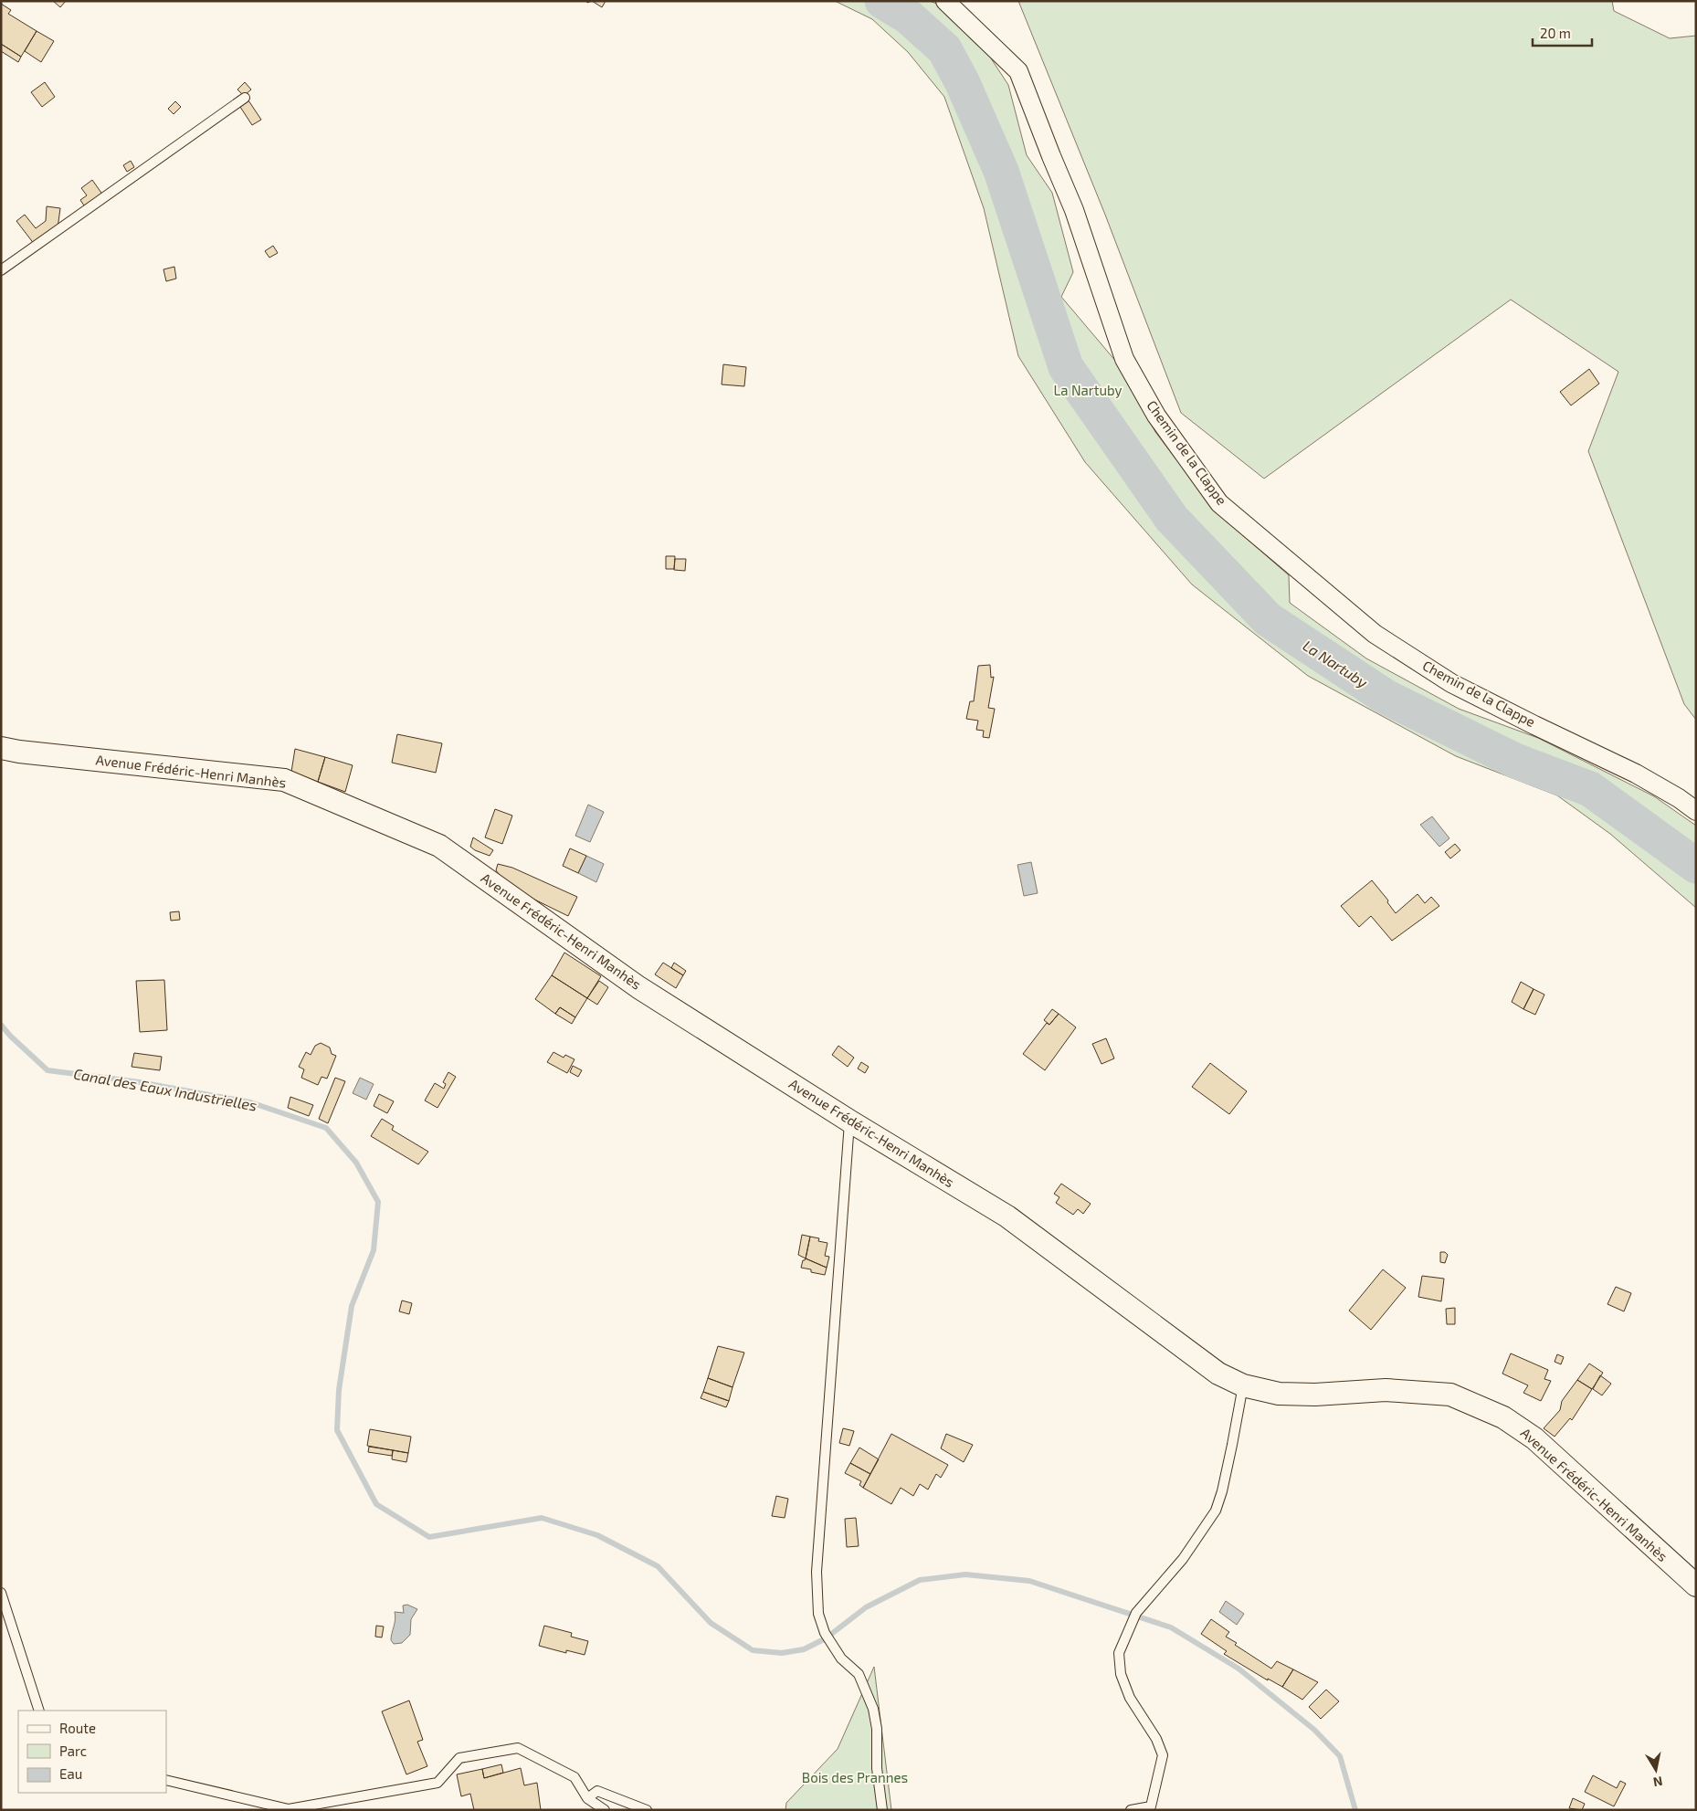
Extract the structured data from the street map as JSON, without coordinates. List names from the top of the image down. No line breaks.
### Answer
{"streets":{"street":["Chemin de la Clappe","Avenue Frédéric-Henri Manhès"]},"water":["La Nartuby","Canal des Eaux Industrielles"],"parks":["La Nartuby","Bois des Prannes"],"legend":["Route","Parc","Eau"],"scale_bar":"20 m","north":"bottom"}
